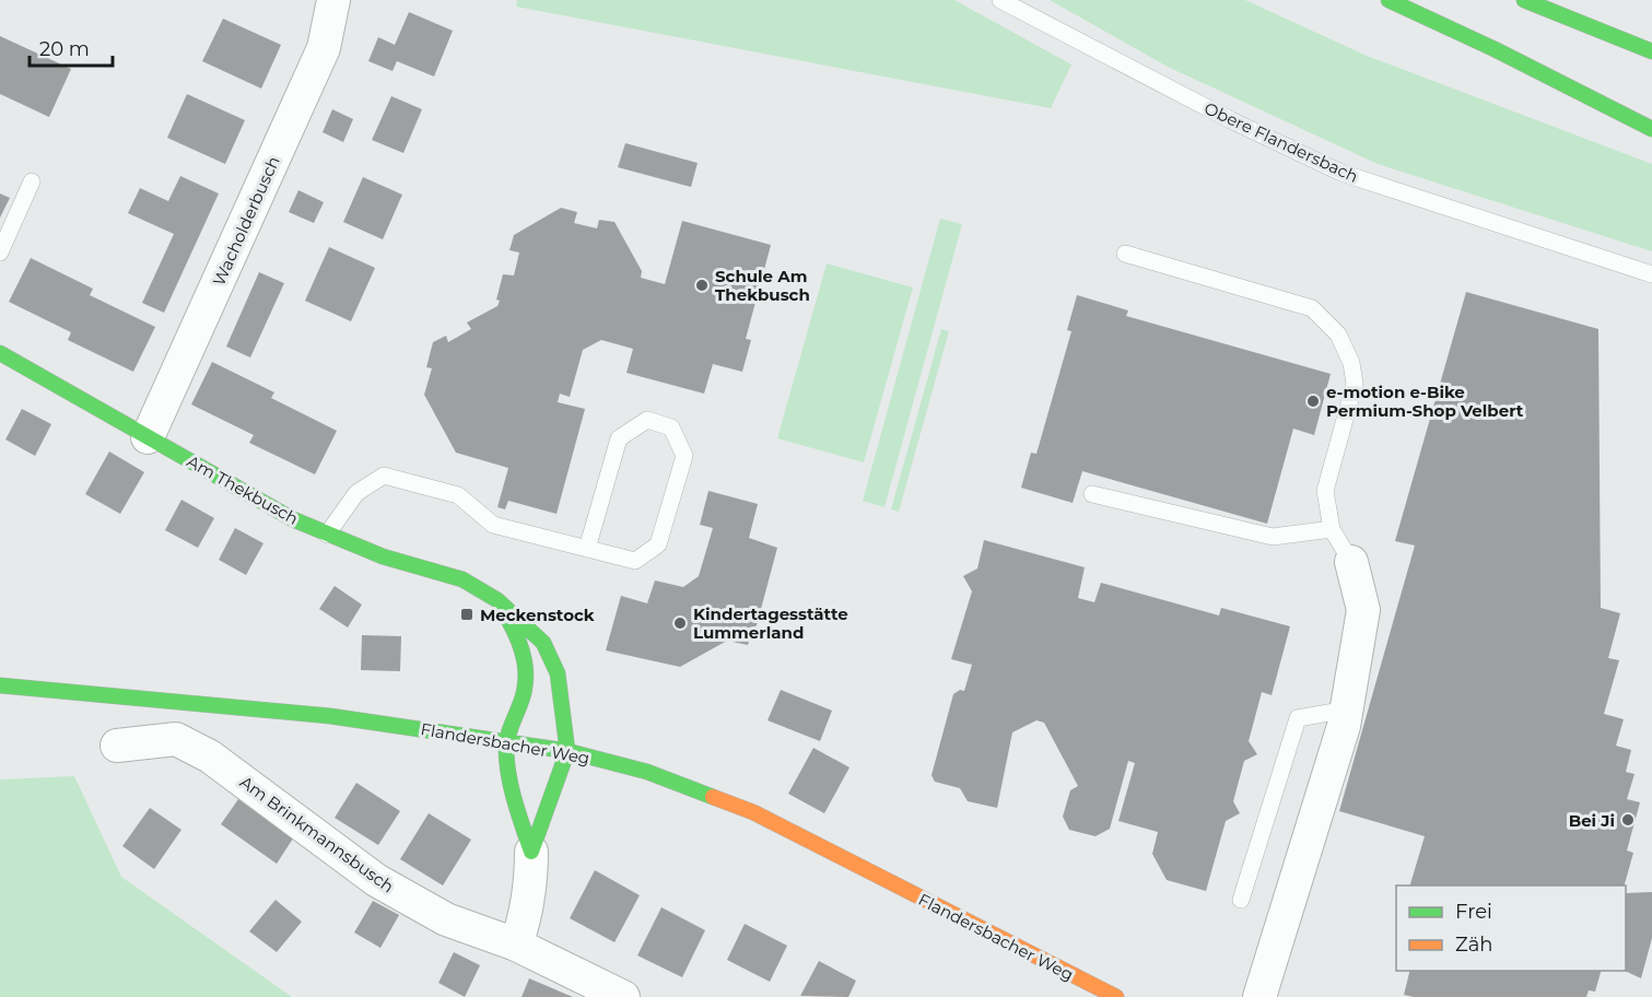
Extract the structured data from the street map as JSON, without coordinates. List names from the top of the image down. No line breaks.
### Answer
{"streets":{"main road":["Am Thekbusch","Flandersbacher Weg"],"street":["Wacholderbusch","Am Brinkmannsbusch"],"lane":["Obere Flandersbach"]},"crossings":[["Wacholderbusch","Am Thekbusch"],["Am Thekbusch","Flandersbacher Weg"]],"places":{"other":["Schule Am Thekbusch","e-motion e-Bike Permium-Shop Velbert","Kindertagesstätte Lummerland","Bei Ji"],"transit":["Meckenstock"]},"legend":["Frei","Zäh"],"scale_bar":"20 m"}
